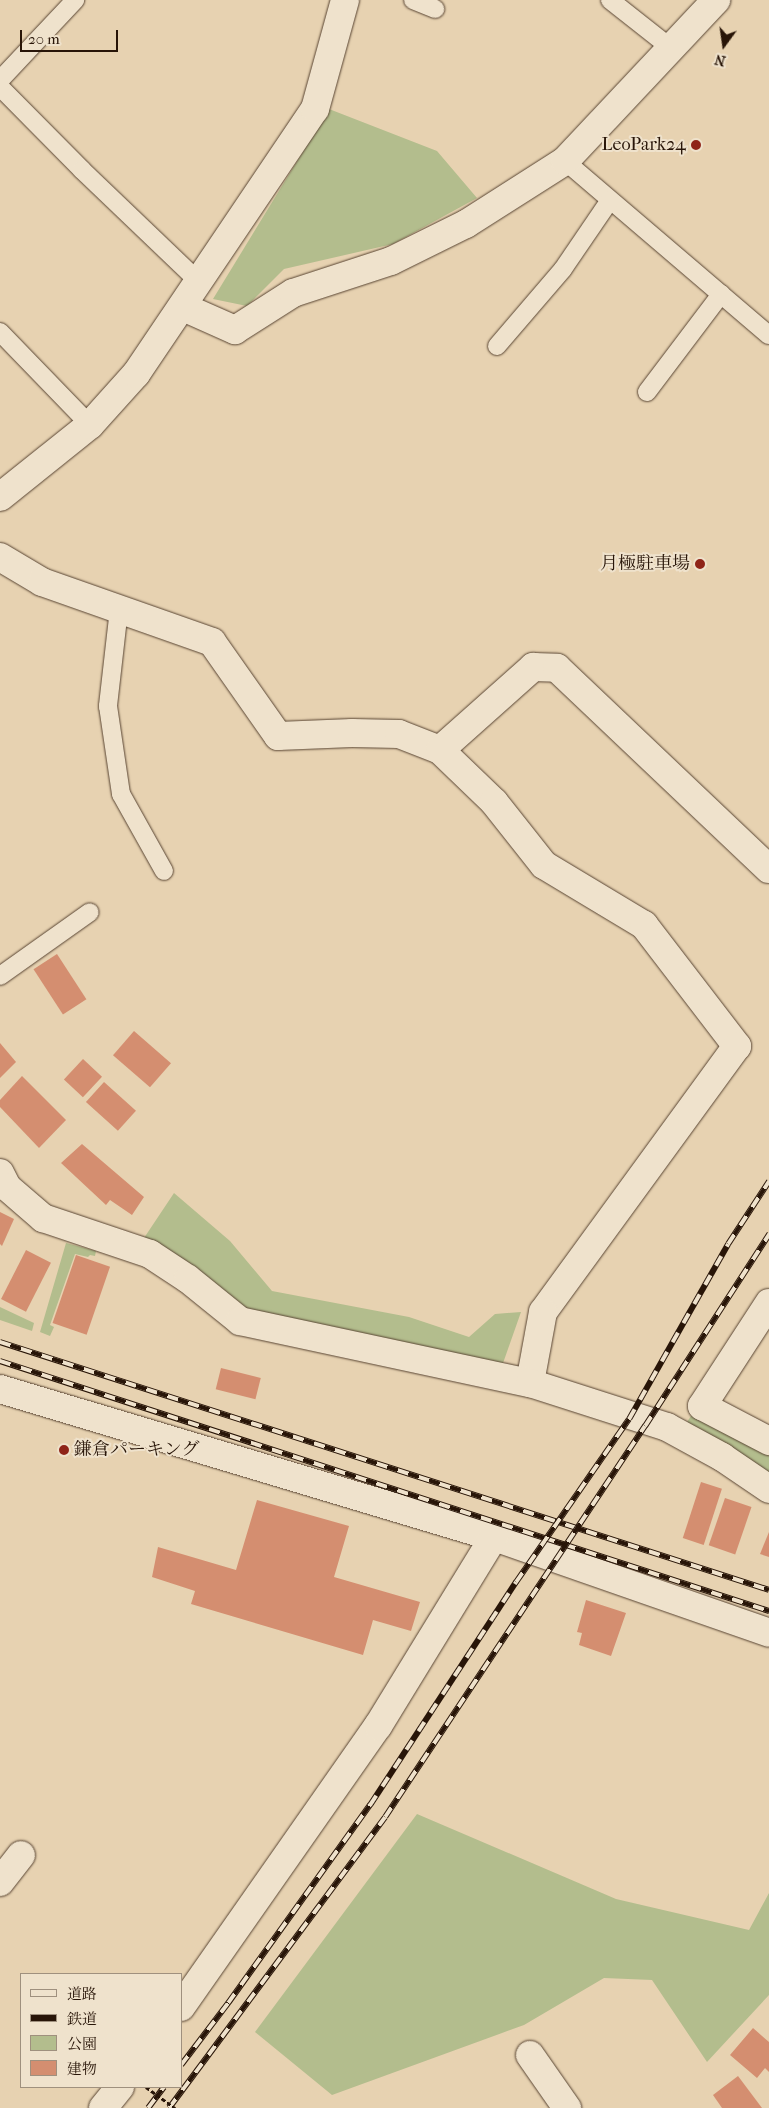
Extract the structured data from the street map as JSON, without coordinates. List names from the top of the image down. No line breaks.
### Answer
{"places":["LeoPark24","月極駐車場","鎌倉パーキング"],"legend":["道路","鉄道","公園","建物"],"scale_bar":"20 m","north":"bottom"}
